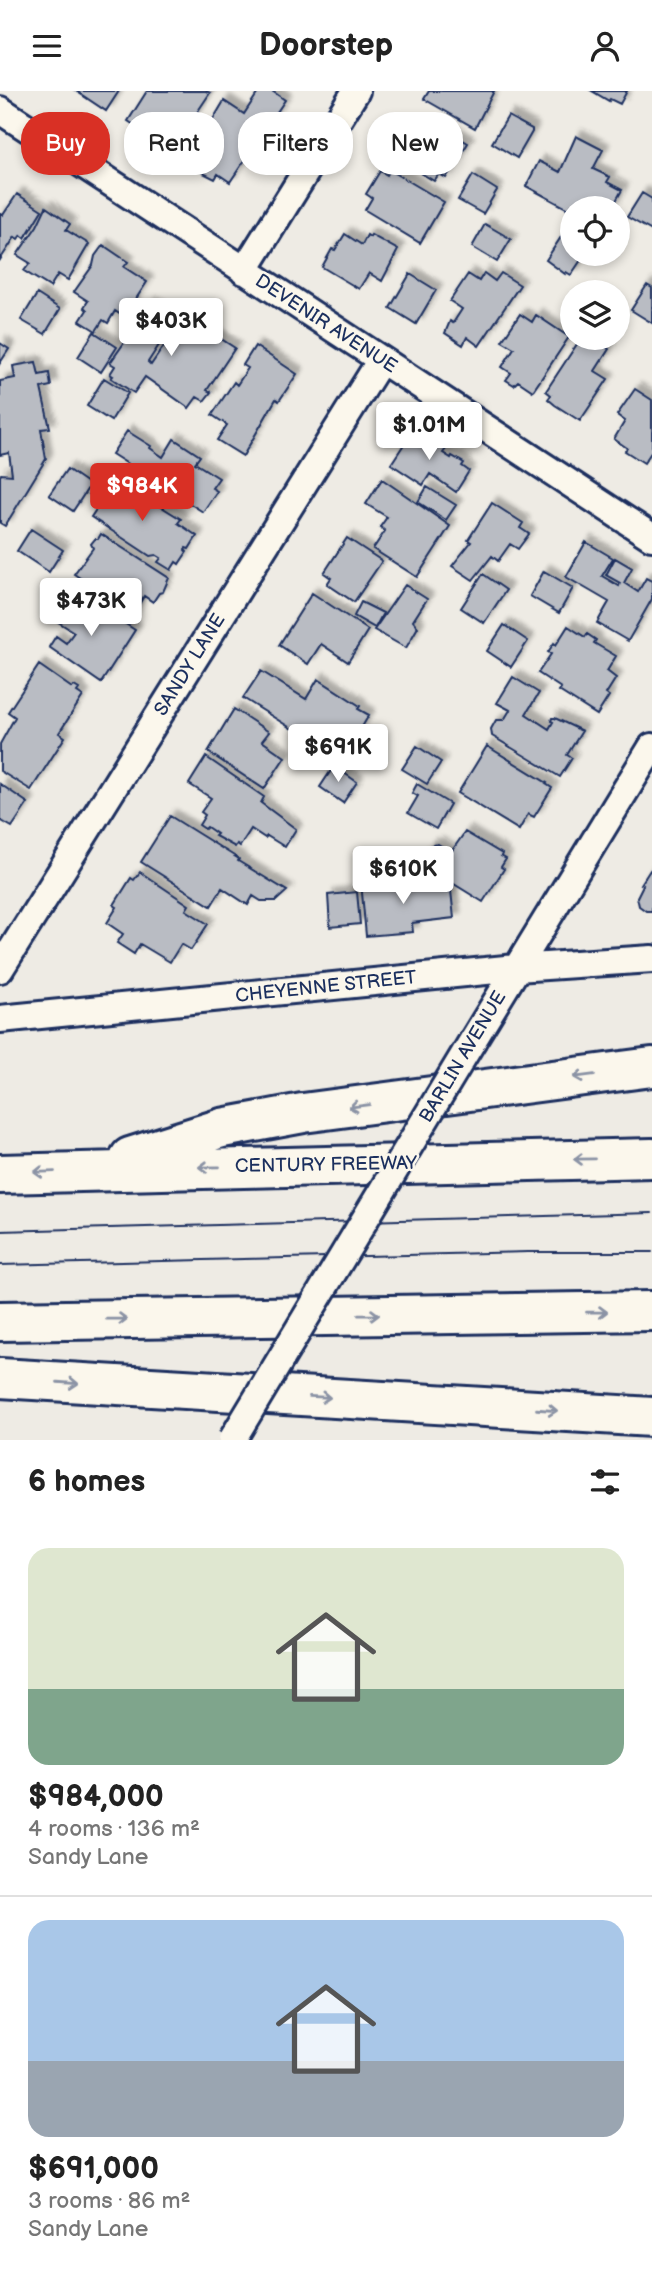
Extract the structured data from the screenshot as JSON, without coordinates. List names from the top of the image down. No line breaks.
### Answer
{"streets":{"highway":["CENTURY FREEWAY"],"street":["DEVENIR AVENUE","SANDY LANE","CHEYENNE STREET","BARLIN AVENUE"]},"crossings":[["DEVENIR AVENUE","SANDY LANE"],["CHEYENNE STREET","BARLIN AVENUE"]],"page":{"header":"Doorstep","chip":["Buy","Rent","Filters","New"],"price":["$403K","$1.01M","$984K","$473K","$691K","$610K"],"heading":"6 homes","list":[{"name":"$984,000","note":"4 rooms · 136 m² · Sandy Lane"},{"name":"$691,000","note":"3 rooms · 86 m² · Sandy Lane"}]}}
